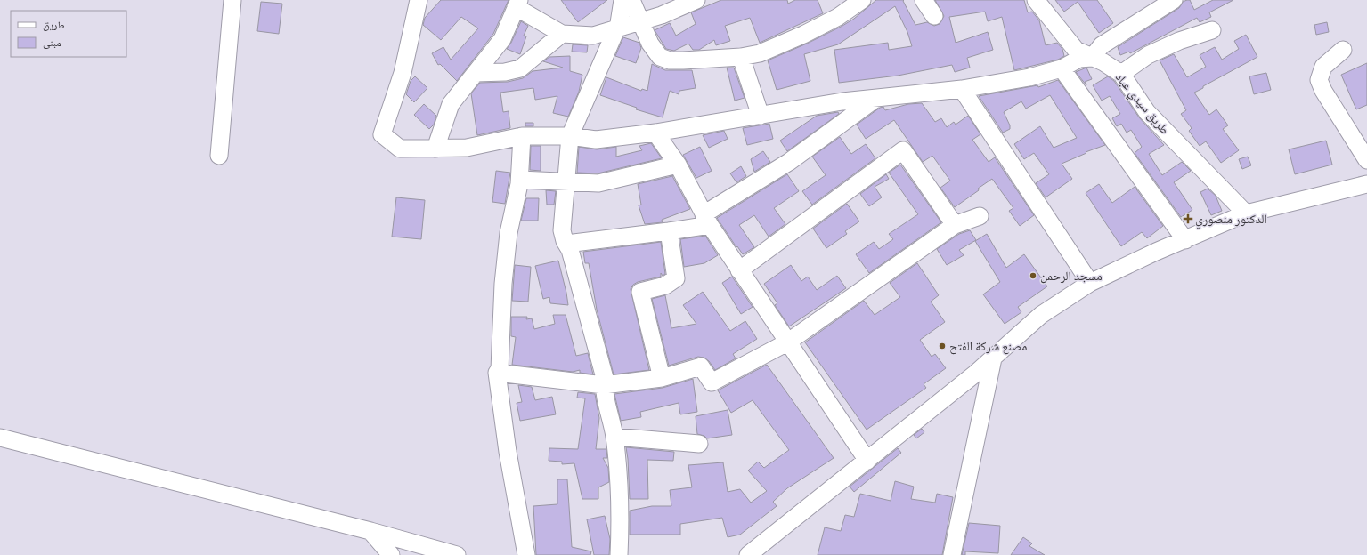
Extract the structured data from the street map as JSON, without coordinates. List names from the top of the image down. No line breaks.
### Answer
{"streets":{"street":["طريق سيدي عباد"]},"places":{"health":["الدكتور منصوري"],"other":["مسجد الرحمن","مصنع شركة الفتح"]},"legend":["طريق","مبنى"]}
